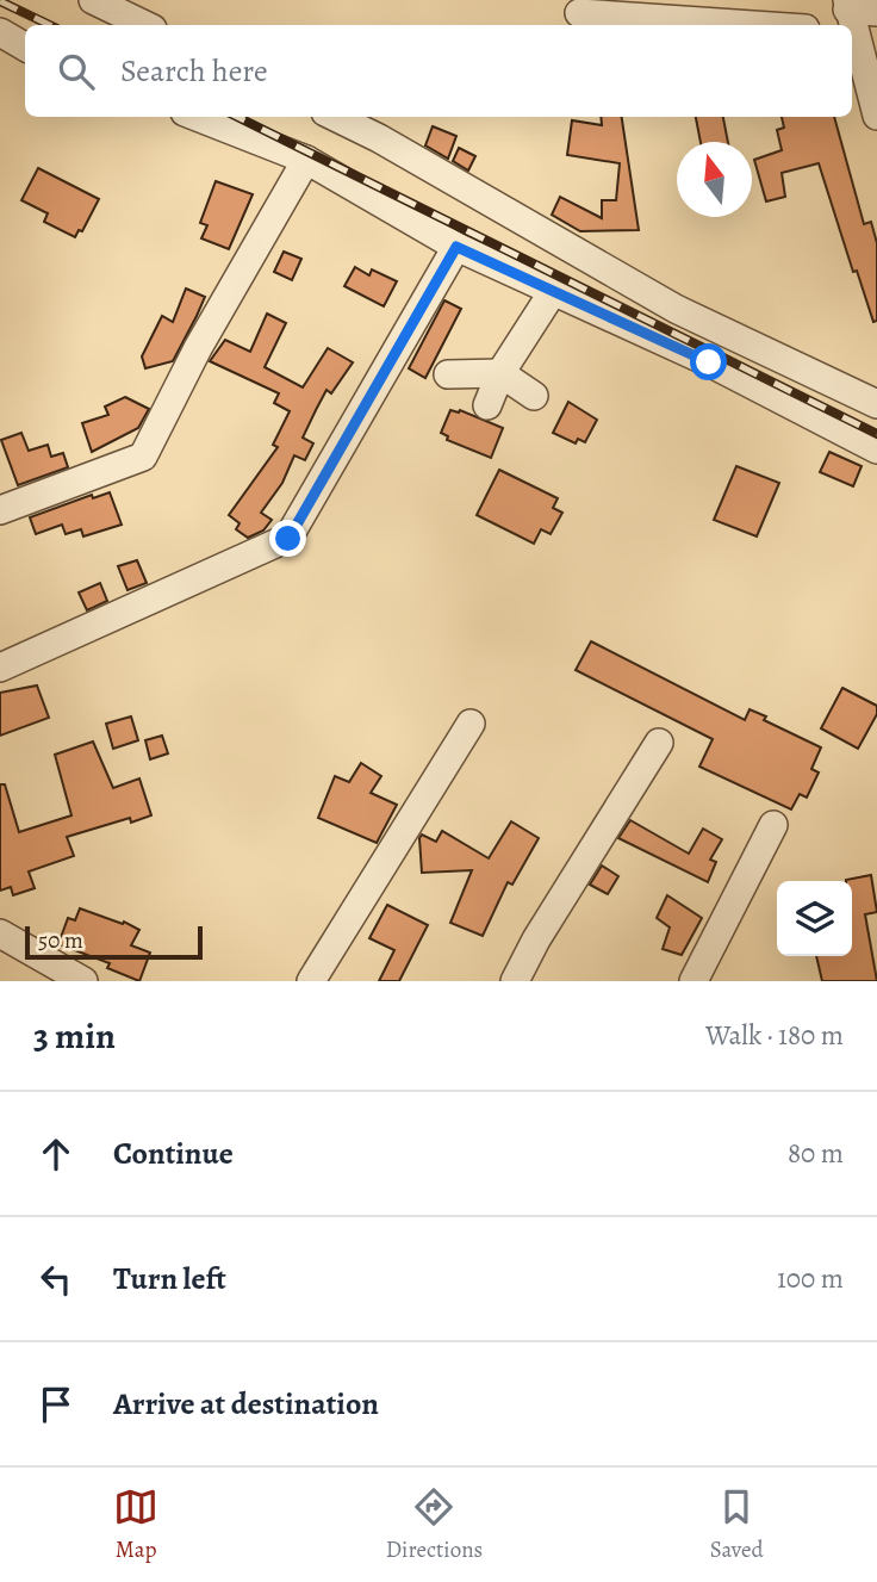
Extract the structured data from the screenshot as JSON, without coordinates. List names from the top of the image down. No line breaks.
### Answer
{"scale_bar":"50 m","north":"top","page":{"search":"Search here","scale":"50 m","heading":["3 min","Walk · 180 m"],"list":[["Continue","80 m"],["Turn left","100 m"],"Arrive at destination"],"nav":["Map","Directions","Saved"]}}
